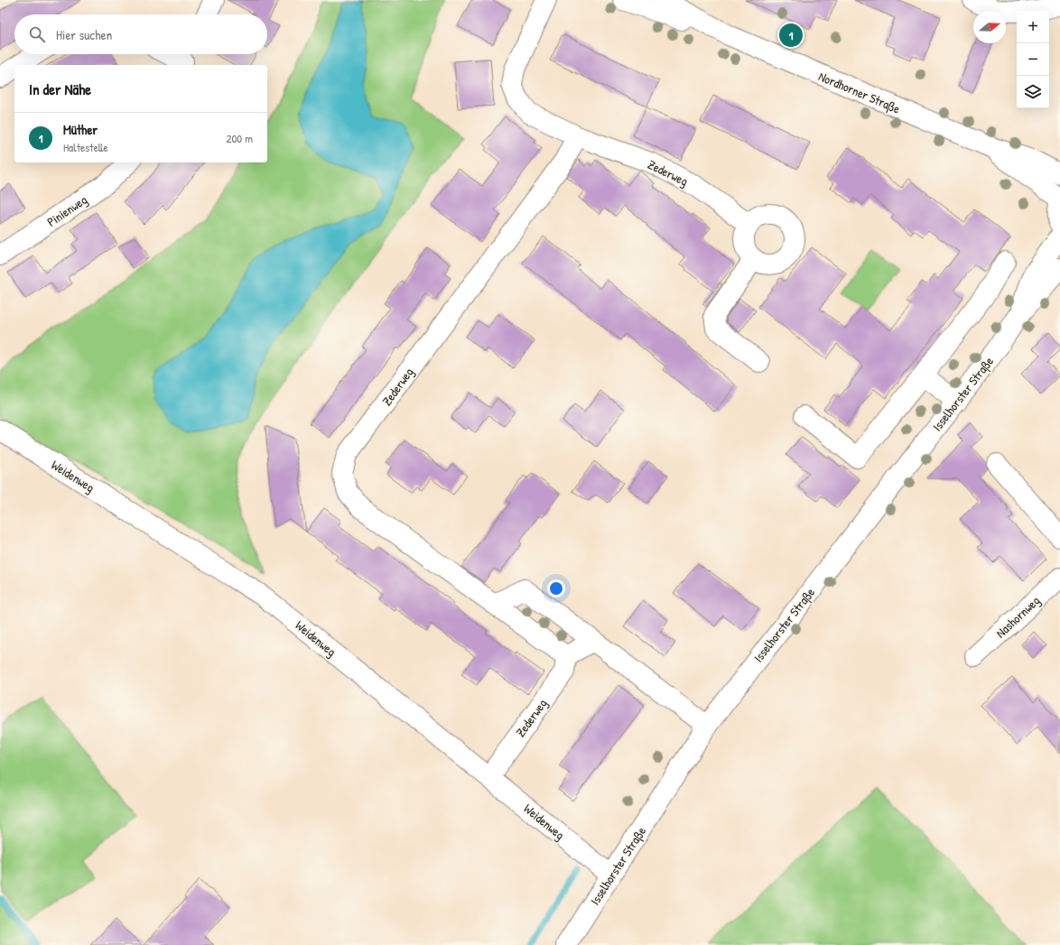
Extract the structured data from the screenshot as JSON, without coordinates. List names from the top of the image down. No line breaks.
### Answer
{"streets":{"street":["Nordhorner Straße","Zederweg","Pinienweg","Isselhorster Straße","Weidenweg","Nashornweg"]},"crossings":[["Zederweg","Weidenweg"],["Isselhorster Straße","Weidenweg"]],"north":"right","page":{"map_buttons":["+","−"],"search":"Hier suchen","pins":"1","heading":"In der Nähe","list":[{"mark":"1","name":"Müther","note":"Haltestelle","value":"200 m"}]}}
